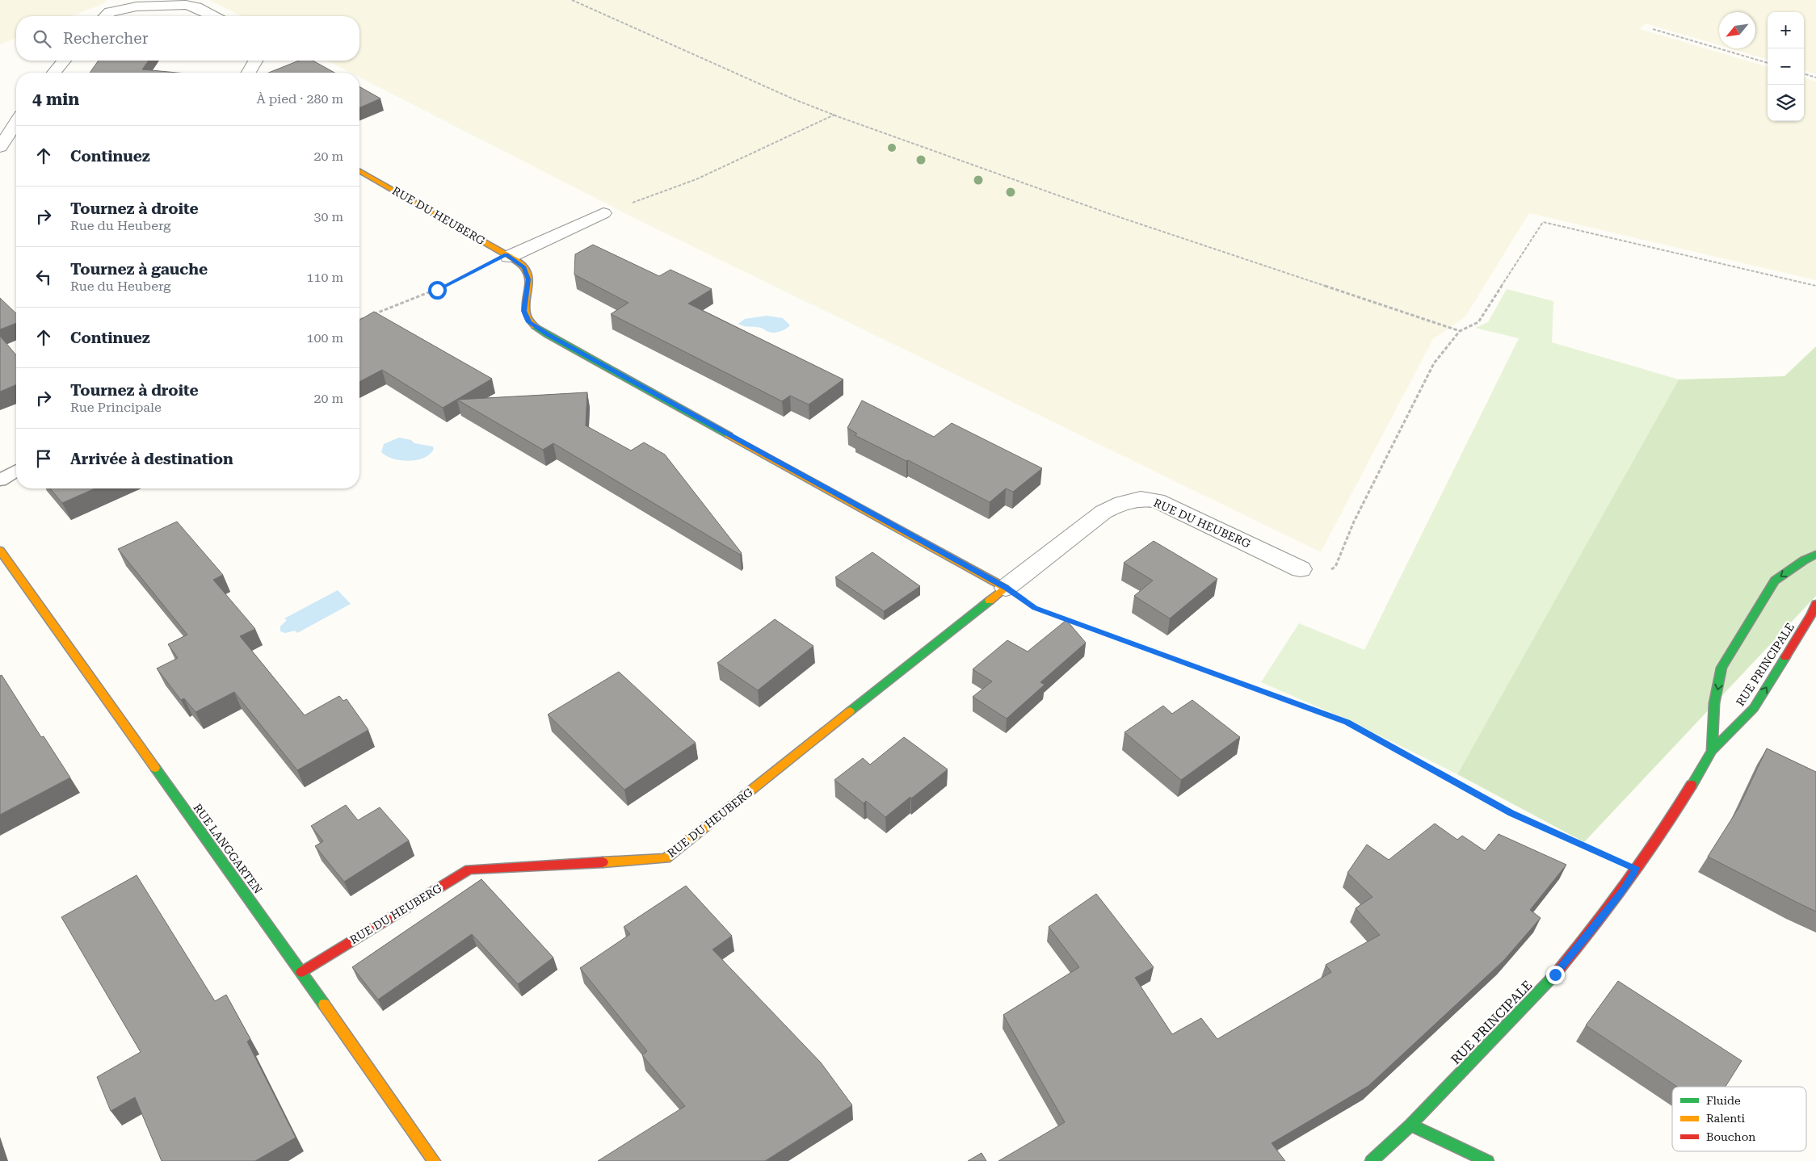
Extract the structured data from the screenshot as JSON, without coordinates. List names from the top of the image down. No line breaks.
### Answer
{"streets":{"street":["RUE DU HEUBERG","RUE PRINCIPALE","RUE LANGGARTEN"]},"crossings":[["RUE DU HEUBERG","RUE LANGGARTEN"]],"legend":["Fluide","Ralenti","Bouchon"],"north":"bottom left","page":{"map_buttons":["+","−"],"search":"Rechercher","heading":["4 min","À pied · 280 m"],"list":[["Continuez","20 m"],["Tournez à droite","Rue du Heuberg","30 m"],["Tournez à gauche","Rue du Heuberg","110 m"],["Continuez","100 m"],["Tournez à droite","Rue Principale","20 m"],"Arrivée à destination"]}}
